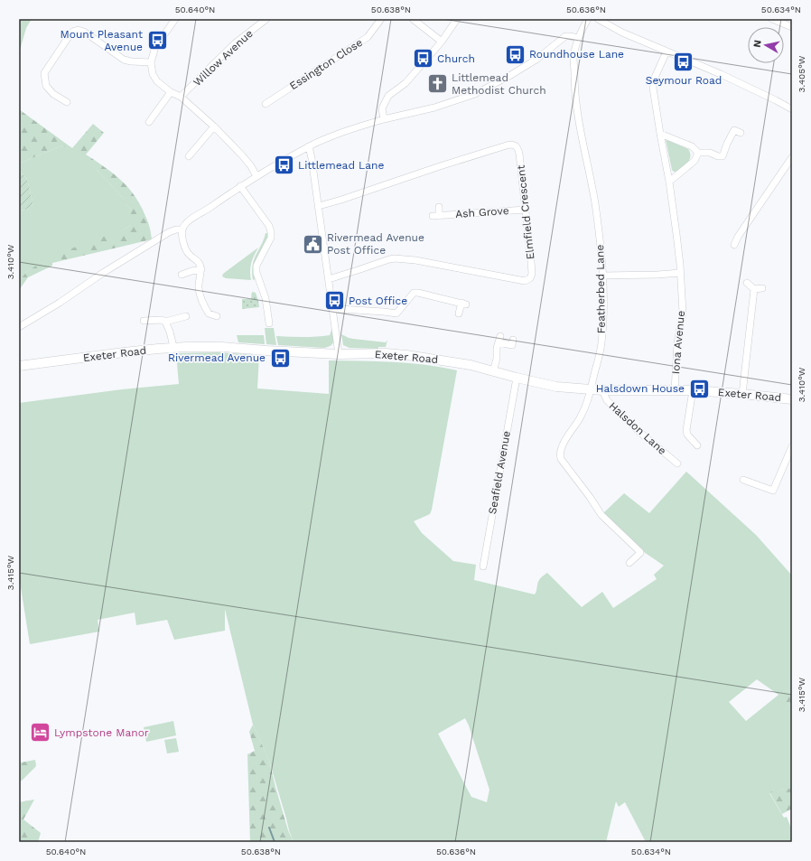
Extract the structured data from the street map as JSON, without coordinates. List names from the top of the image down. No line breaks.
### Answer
{"streets":{"highway":["Exeter Road"],"street":["Willow Avenue","Essington Close","Ash Grove","Elmfield Crescent","Featherbed Lane","Iona Avenue","Halsdon Lane","Seafield Avenue"]},"crossings":[["Ash Grove","Elmfield Crescent"],["Featherbed Lane","Exeter Road"],["Iona Avenue","Exeter Road"],["Exeter Road","Halsdon Lane"],["Exeter Road","Seafield Avenue"]],"places":{"bus stop":["Mount Pleasant Avenue","Roundhouse Lane","Church","Seymour Road","Littlemead Lane","Post Office","Rivermead Avenue","Halsdown House"],"church":["Littlemead Methodist Church"],"public building":["Rivermead Avenue Post Office"],"hotel":["Lympstone Manor"]},"north":"left","coordinates":["50.640°N","50.638°N","50.636°N","50.634°N","3.405°W","3.410°W","3.415°W"]}
